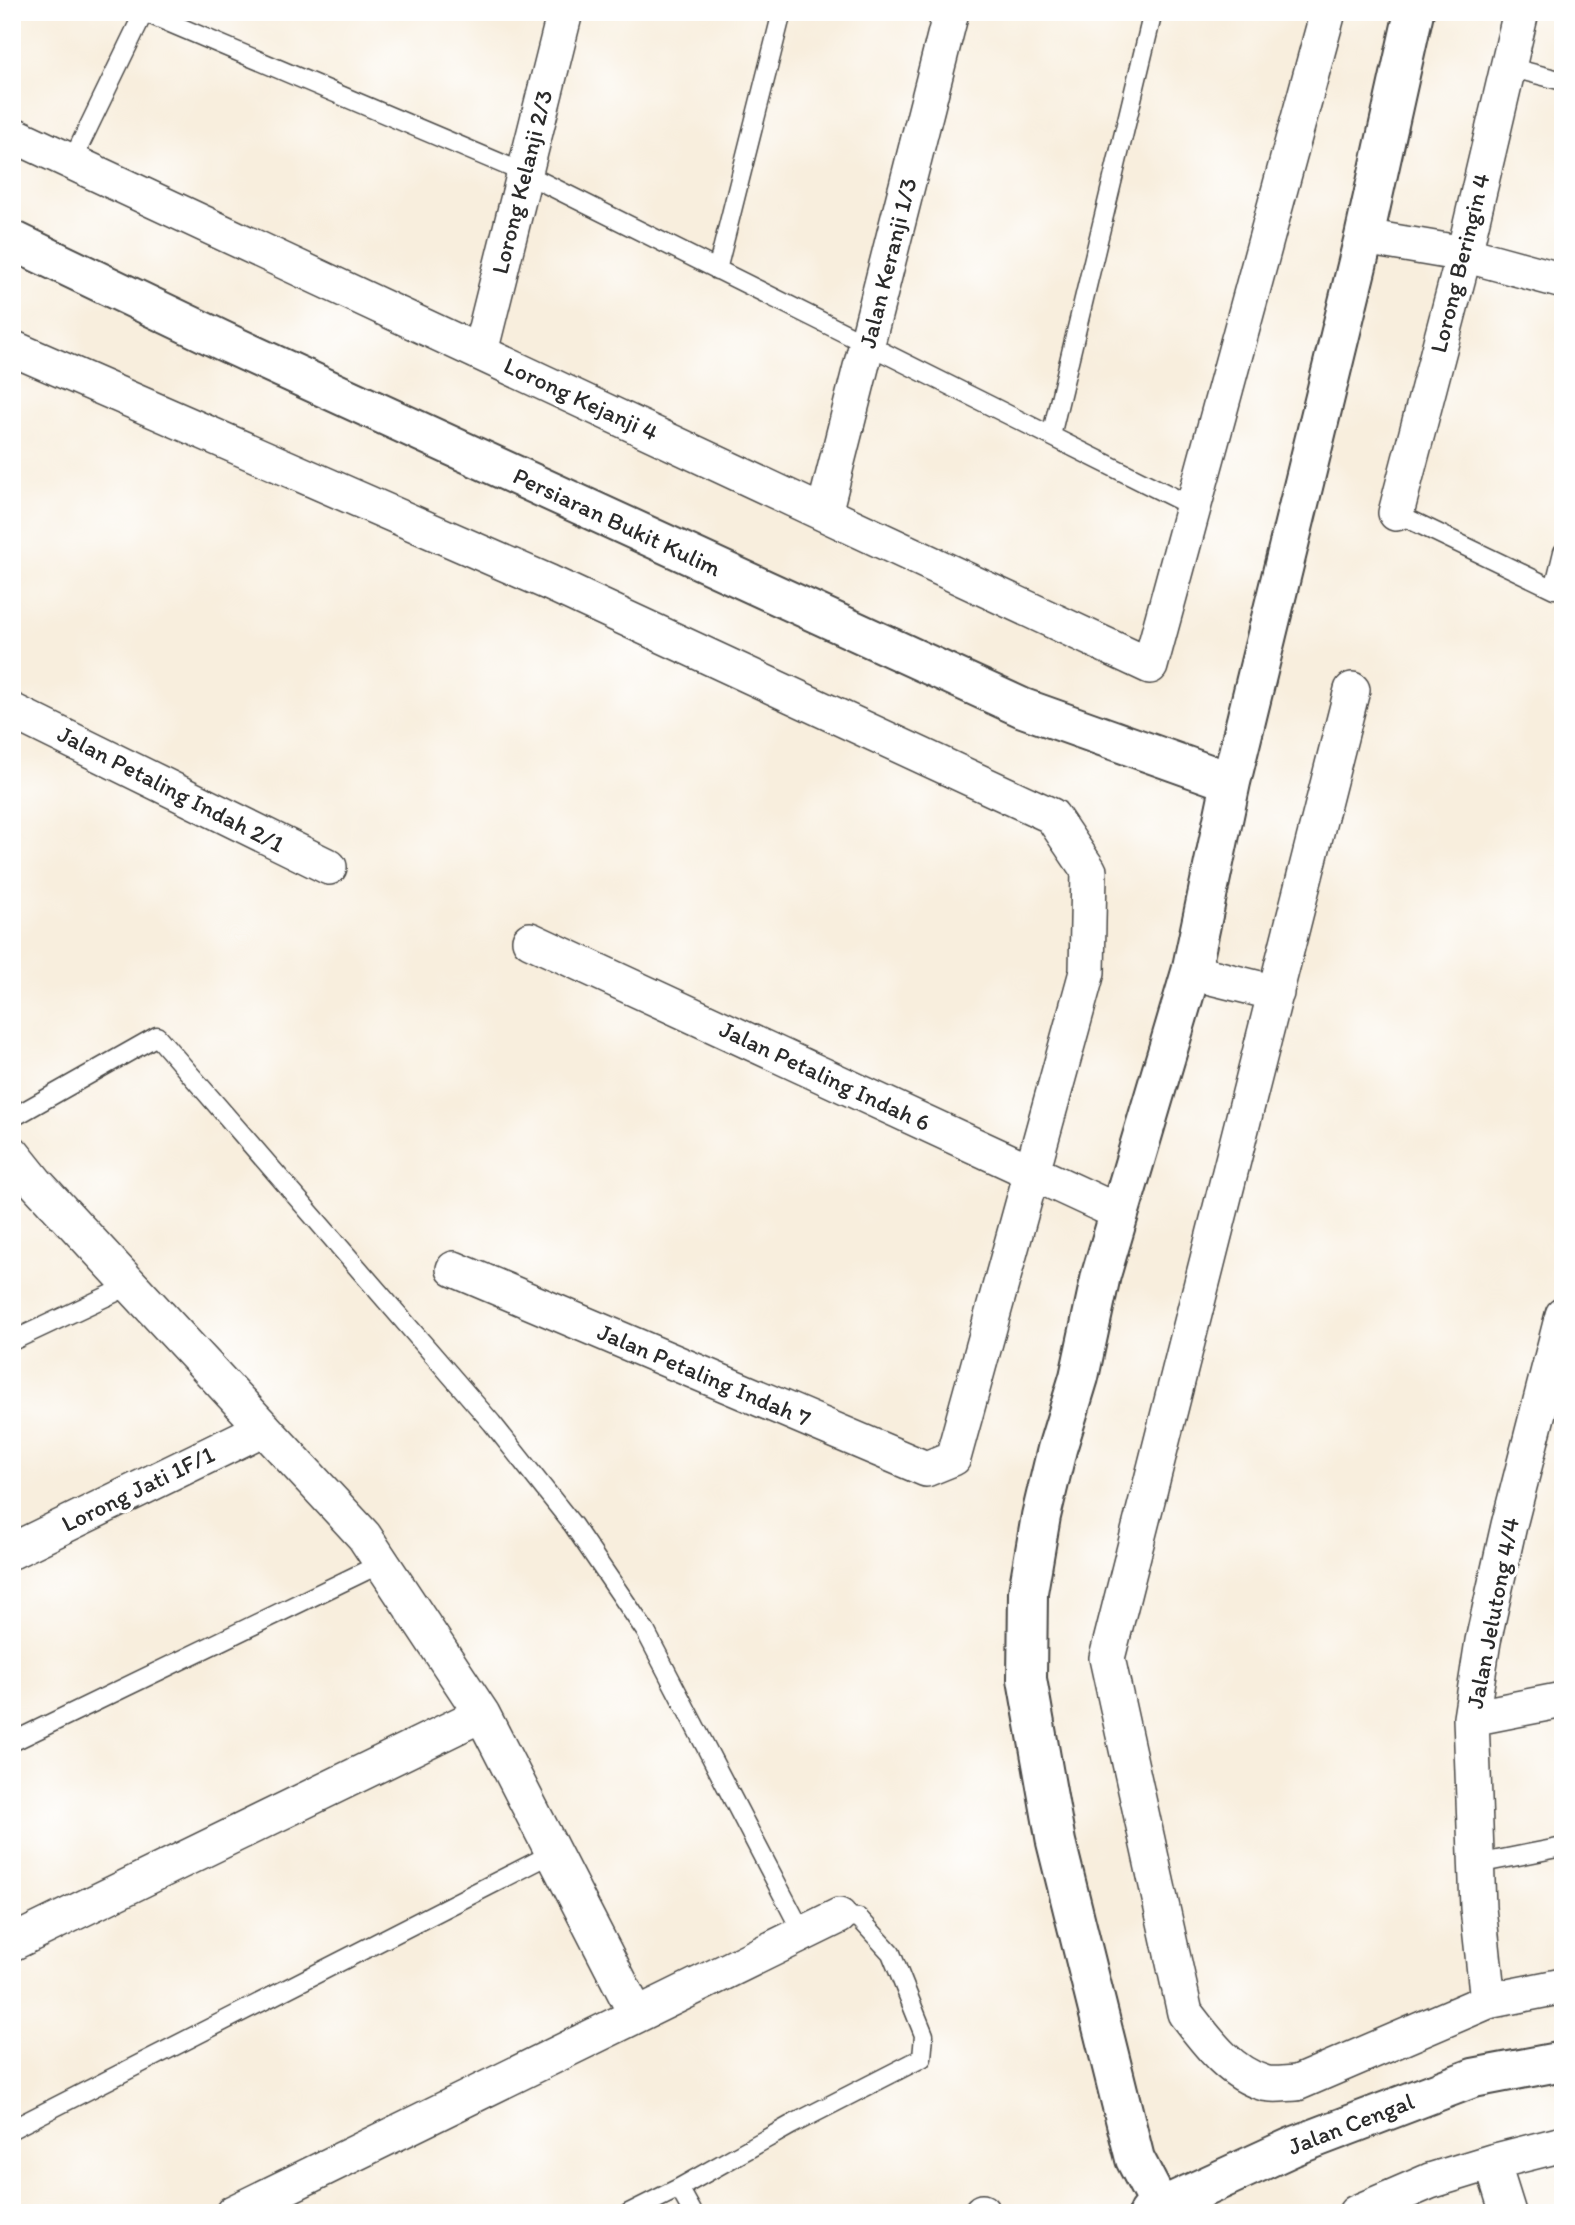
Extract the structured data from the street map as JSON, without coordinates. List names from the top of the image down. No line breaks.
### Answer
{"streets":{"street":["Lorong Kelanji 2/3","Jalan Keranji 1/3","Lorong Beringin 4","Lorong Kejanji 4","Persiaran Bukit Kulim","Jalan Petaling Indah 2/1","Jalan Petaling Indah 6","Jalan Petaling Indah 7","Lorong Jati 1F/1","Jalan Jelutong 4/4","Jalan Cengal"]},"crossings":[["Lorong Kelanji 2/3","Lorong Kejanji 4"],["Jalan Keranji 1/3","Lorong Kejanji 4"],["Jalan Petaling Indah 6","Jalan Petaling Indah 7"]]}
